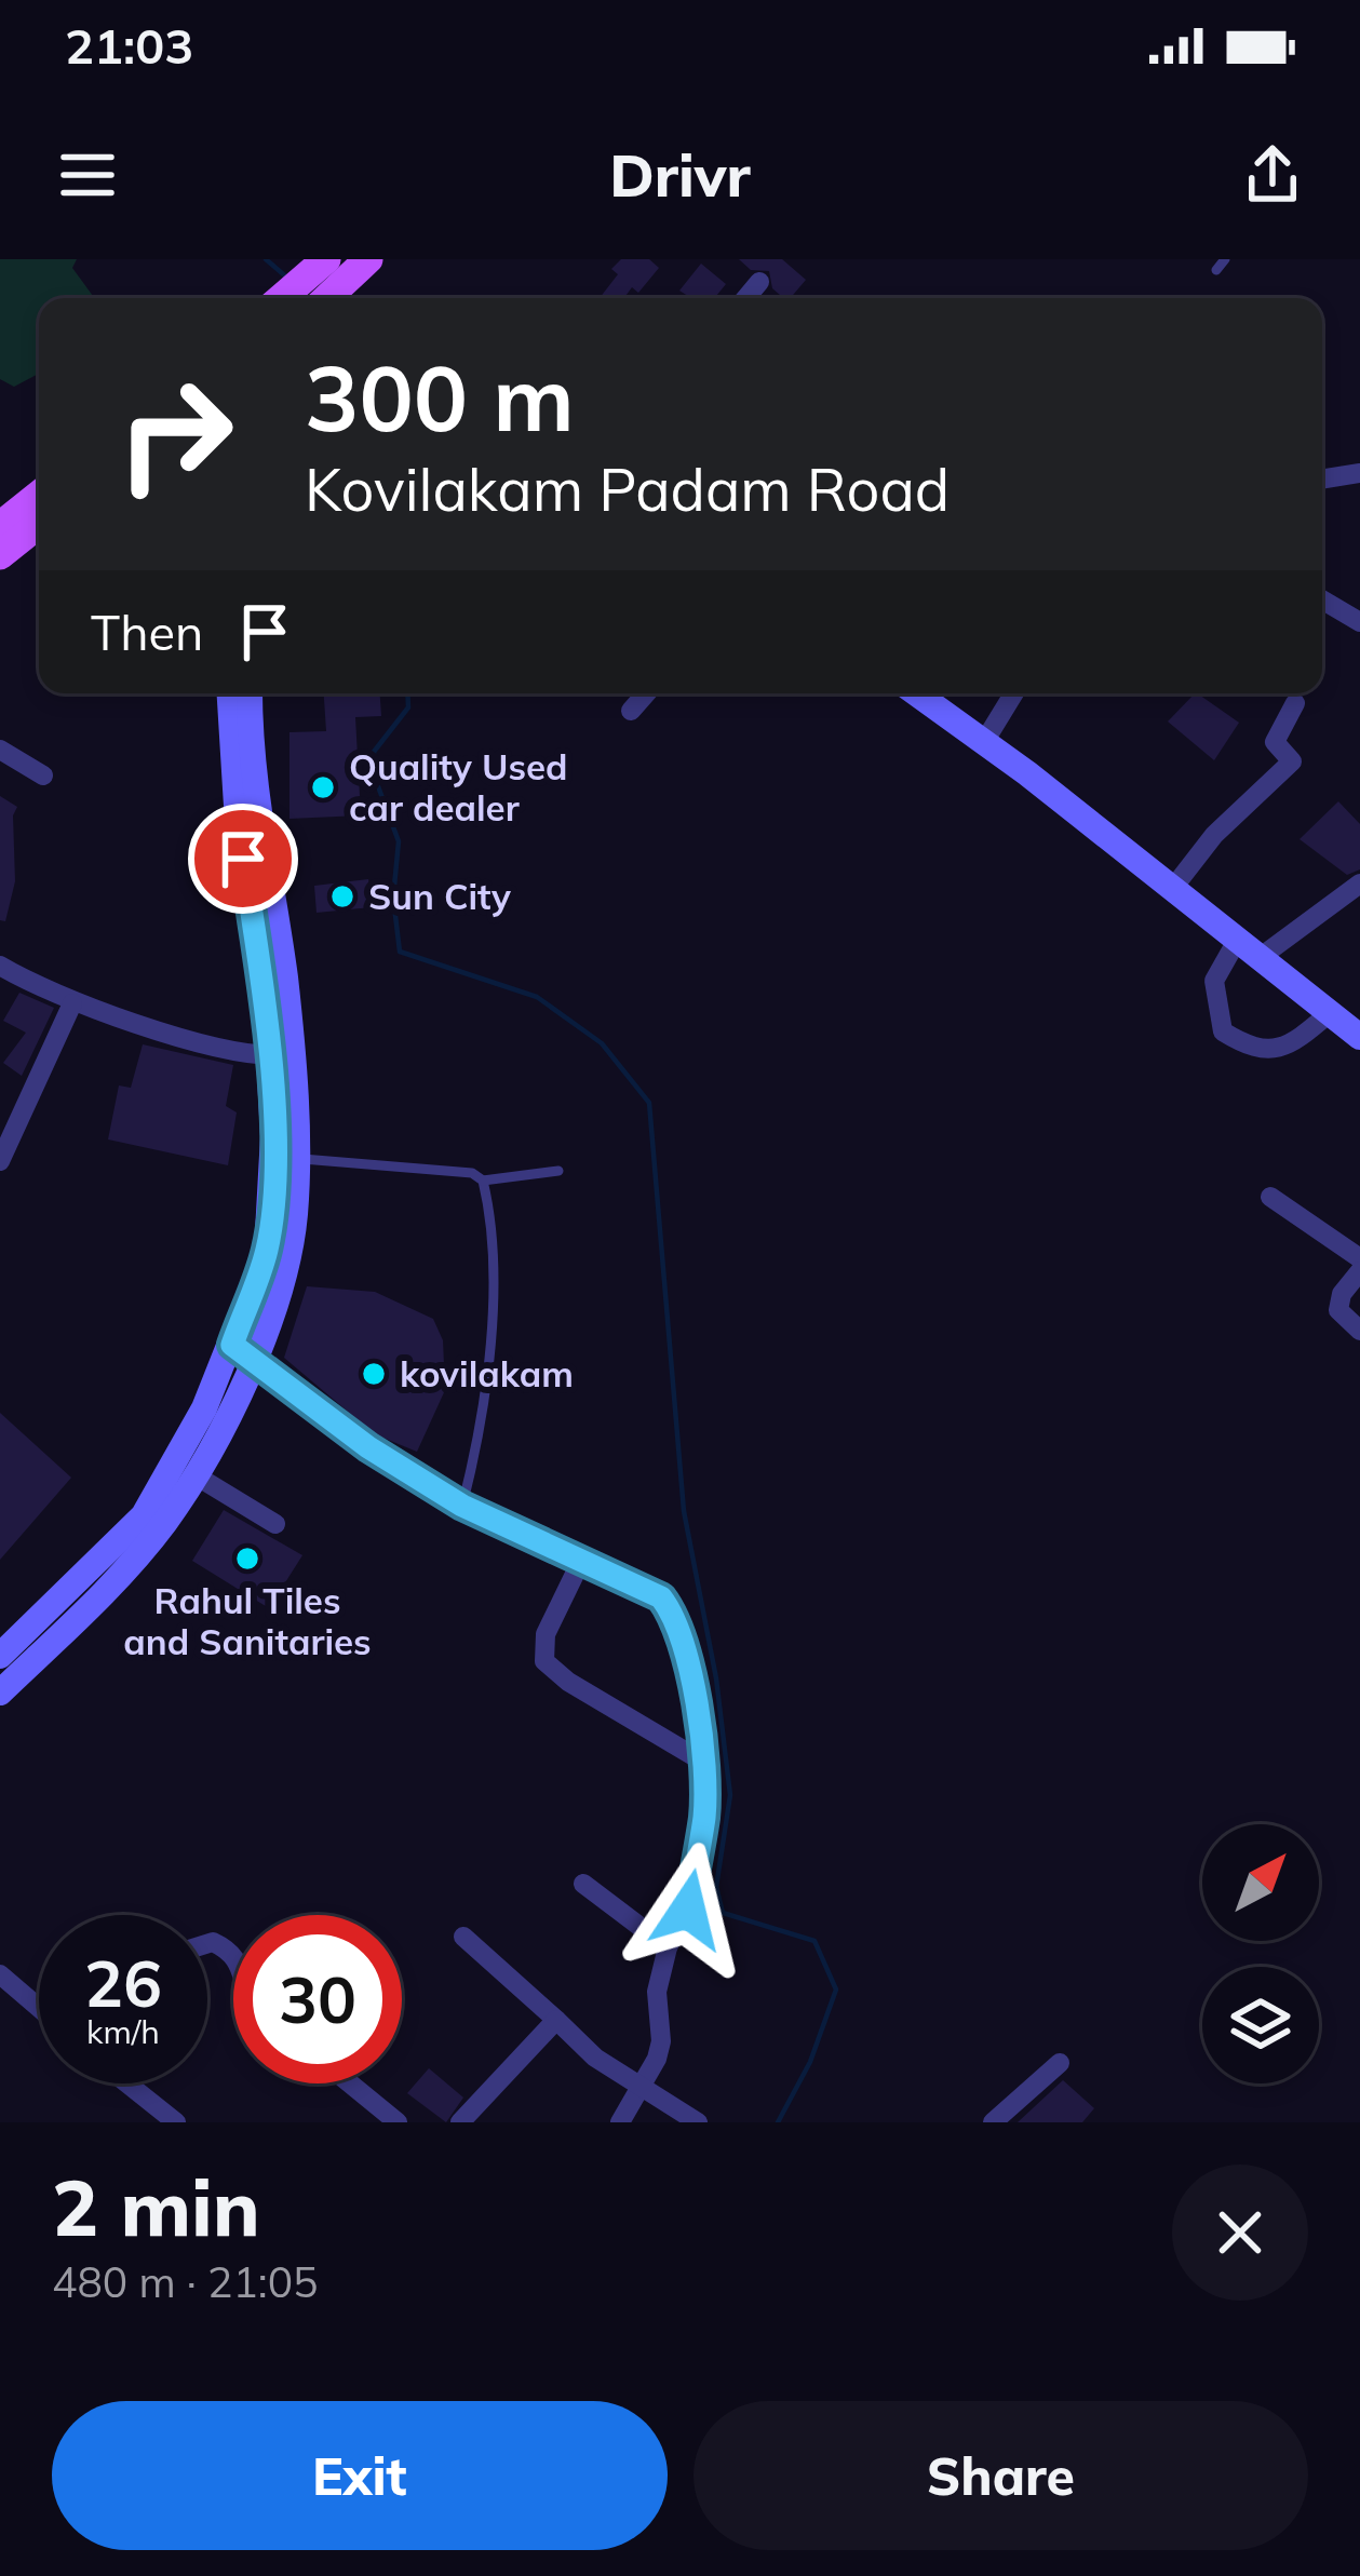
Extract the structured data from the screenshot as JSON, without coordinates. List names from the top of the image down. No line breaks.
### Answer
{"places":["Quality Used car dealer","Sun City","kovilakam","Rahul Tiles and Sanitaries"],"north":"top right","page":{"status":"21:03","header":"Drivr","turn":["300 m","Kovilakam Padam Road"],"then":"Then","speed":"26 km/h","limit":"30","heading":["2 min","480 m · 21:05"],"buttons":["Exit","Share"]}}
